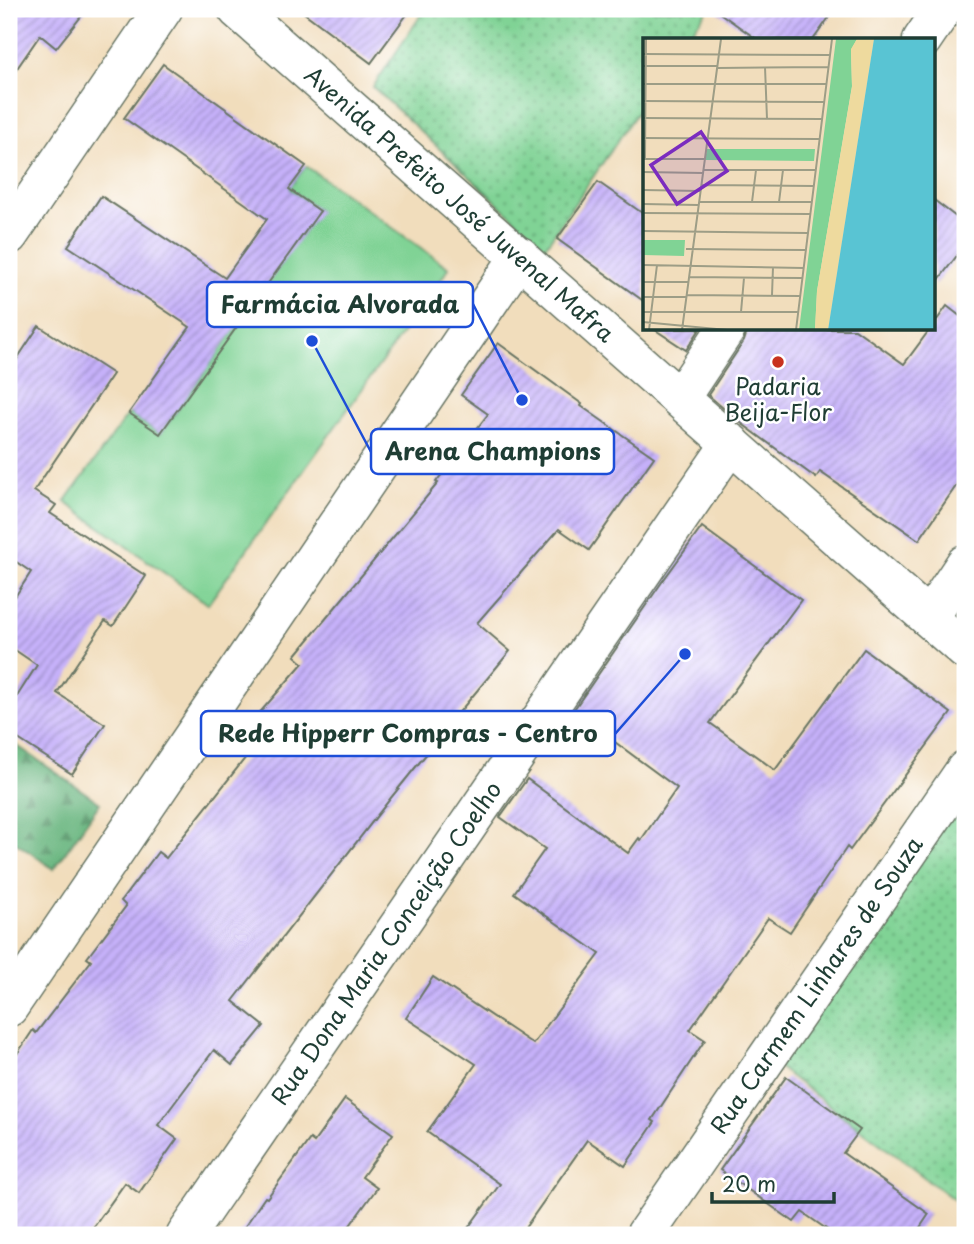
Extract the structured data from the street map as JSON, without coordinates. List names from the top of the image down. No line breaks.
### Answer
{"streets":{"street":["Avenida Prefeito José Juvenal Mafra","Rua Dona Maria Conceição Coelho","Rua Carmem Linhares de Souza"]},"crossings":[["Avenida Prefeito José Juvenal Mafra","Rua Dona Maria Conceição Coelho"]],"places":["Arena Champions","Padaria Beija-Flor","Farmácia Alvorada","Rede Hipperr Compras - Centro"],"scale_bar":"20 m"}
